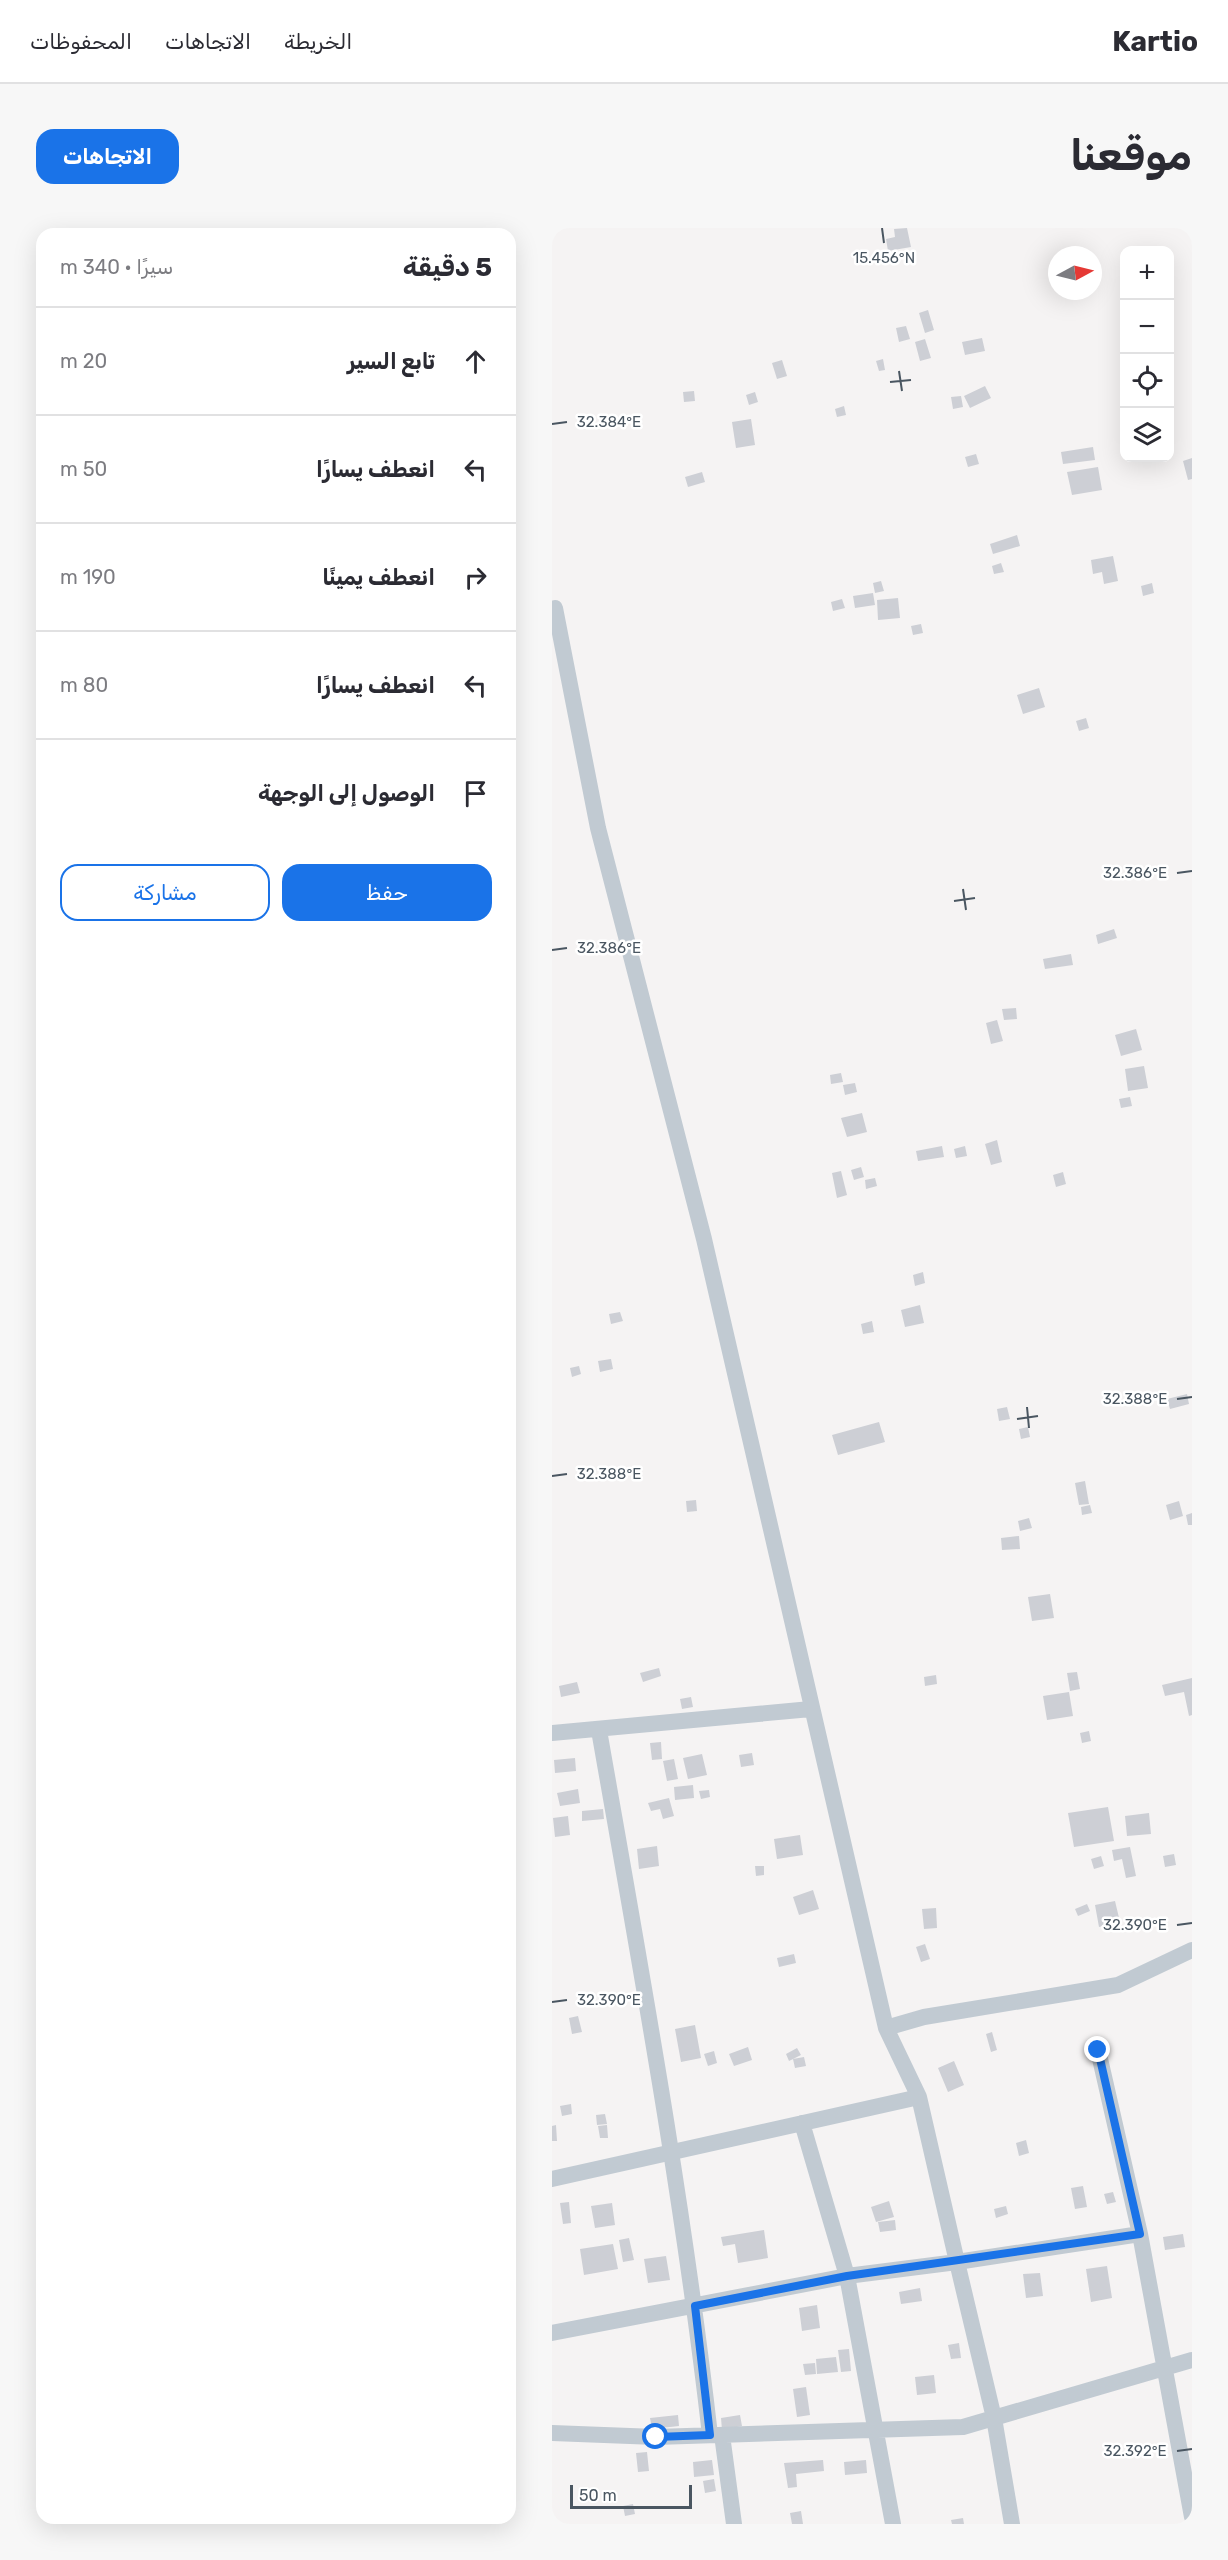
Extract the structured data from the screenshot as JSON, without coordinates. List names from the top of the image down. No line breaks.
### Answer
{"scale_bar":"50 m","north":"right","page":{"header":"Kartio","nav":["الخريطة","الاتجاهات","المحفوظات"],"buttons":["الاتجاهات",["حفظ","مشاركة"]],"title":"موقعنا","heading":["5 دقيقة","سيرًا · 340 m"],"map_buttons":["+","−"],"list":[["تابع السير","20 m"],["انعطف يسارًا","50 m"],["انعطف يمينًا","190 m"],["انعطف يسارًا","80 m"],"الوصول إلى الوجهة"],"scale":"50 m"},"coordinates":["15.456°N","32.384°E","32.386°E","32.388°E","32.390°E","32.392°E"]}
